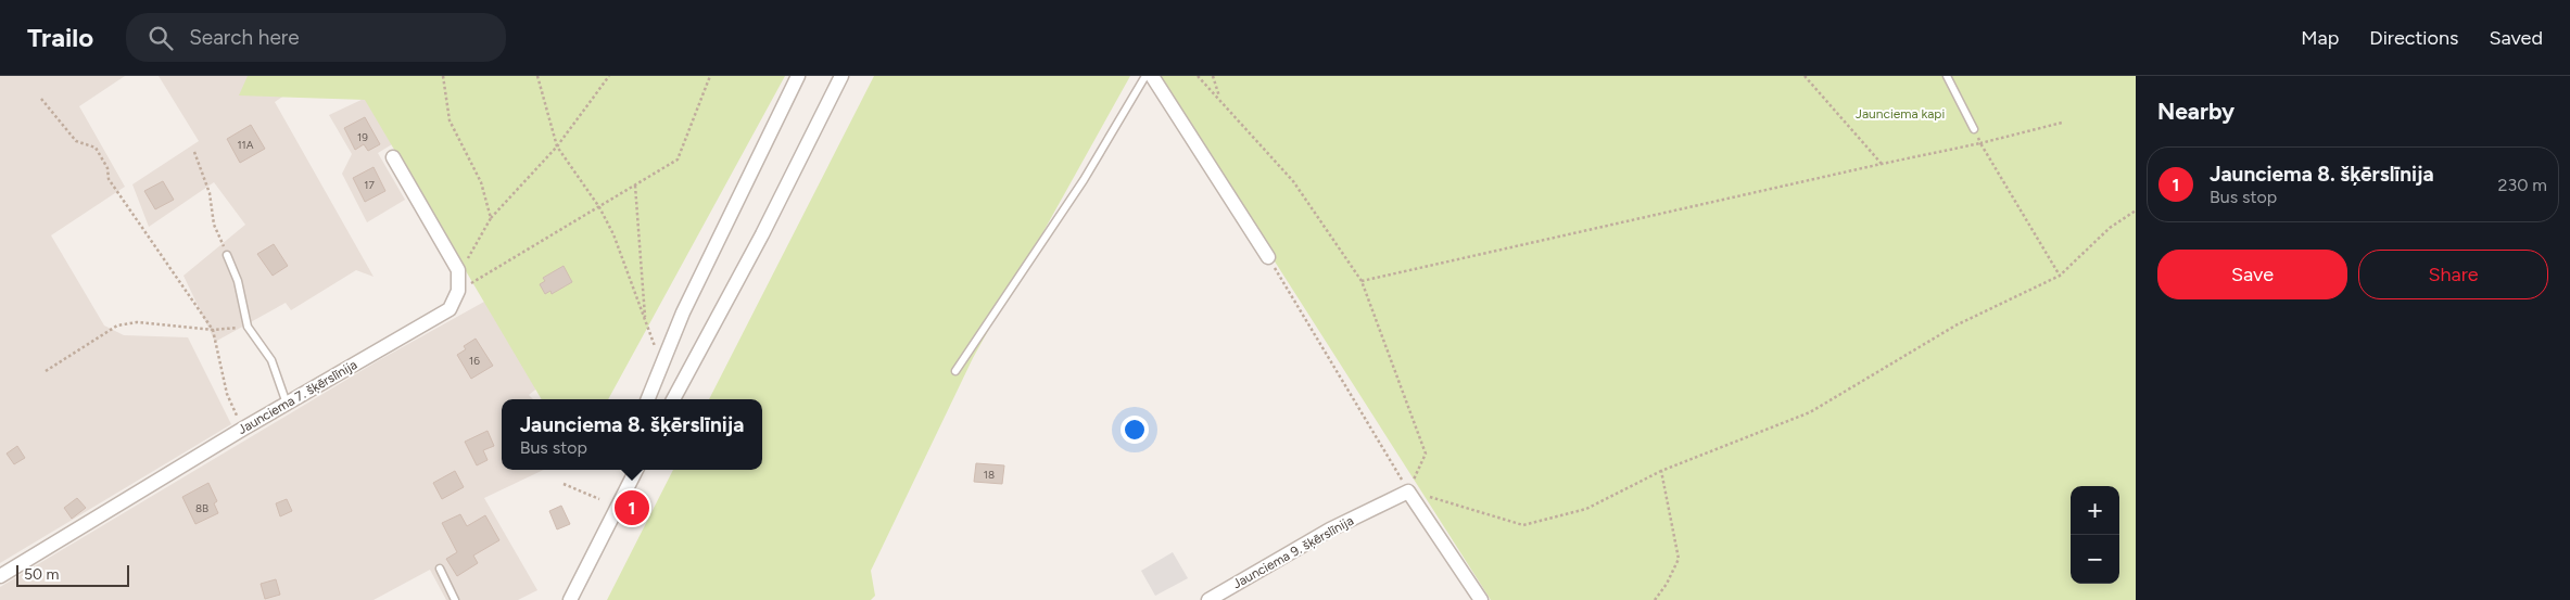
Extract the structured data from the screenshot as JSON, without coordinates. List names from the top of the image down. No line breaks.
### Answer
{"streets":{"street":["Jaunciema 7. šķērslīnija","Jaunciema 9. šķērslīnija"]},"parks":["Jaunciema kapi"],"house_numbers":["19","11A","17","16","18","8B"],"scale_bar":"50 m","page":{"header":"Trailo","search":"Search here","nav":["Map","Directions","Saved"],"heading":"Nearby","list":[{"mark":"1","name":"Jaunciema 8. šķērslīnija","note":"Bus stop","value":"230 m"}],"buttons":["Save","Share"],"popup":["Jaunciema 8. šķērslīnija","Bus stop"],"map_buttons":["+","−"],"pins":"1","scale":"50 m"}}
